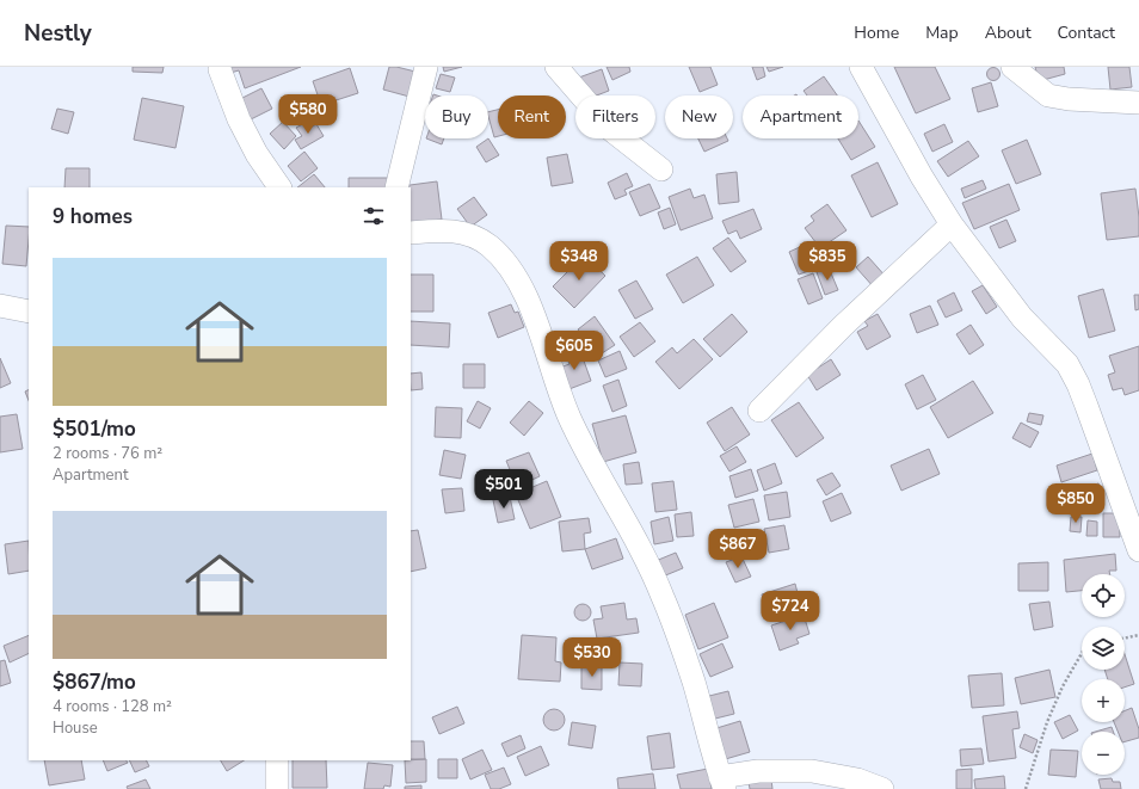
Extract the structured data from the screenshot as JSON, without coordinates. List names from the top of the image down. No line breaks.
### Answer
{"page":{"header":"Nestly","nav":["Home","Map","About","Contact"],"price":["$580","$348","$835","$605","$501","$850","$867","$724","$530"],"chip":["Buy","Rent","Filters","New","Apartment"],"heading":"9 homes","list":[{"name":"$501/mo","note":"2 rooms · 76 m² · Apartment"},{"name":"$867/mo","note":"4 rooms · 128 m² · House"}],"map_buttons":["+","−"]}}
